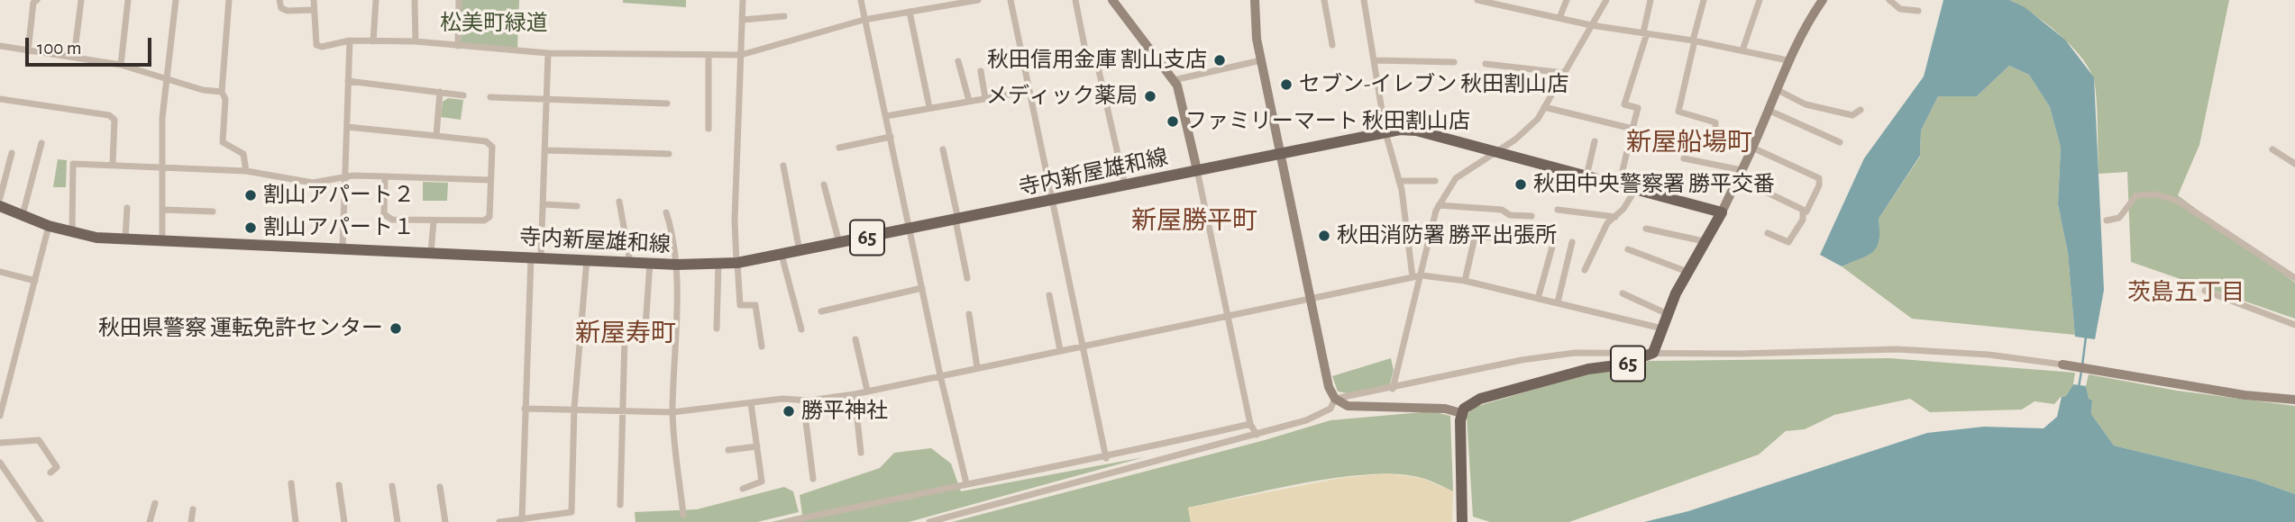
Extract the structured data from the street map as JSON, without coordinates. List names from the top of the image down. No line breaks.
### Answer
{"streets":{"main road":["寺内新屋雄和線","65"]},"crossings":[["寺内新屋雄和線","65"]],"districts":["新屋船場町","新屋勝平町","茨島五丁目","新屋寿町"],"parks":["松美町緑道"],"places":["秋田信用金庫 割山支店","セブン-イレブン 秋田割山店","メディック薬局","ファミリーマート 秋田割山店","秋田中央警察署 勝平交番","割山アパート２","割山アパート１","秋田消防署 勝平出張所","秋田県警察 運転免許センター","勝平神社"],"scale_bar":"100 m"}
